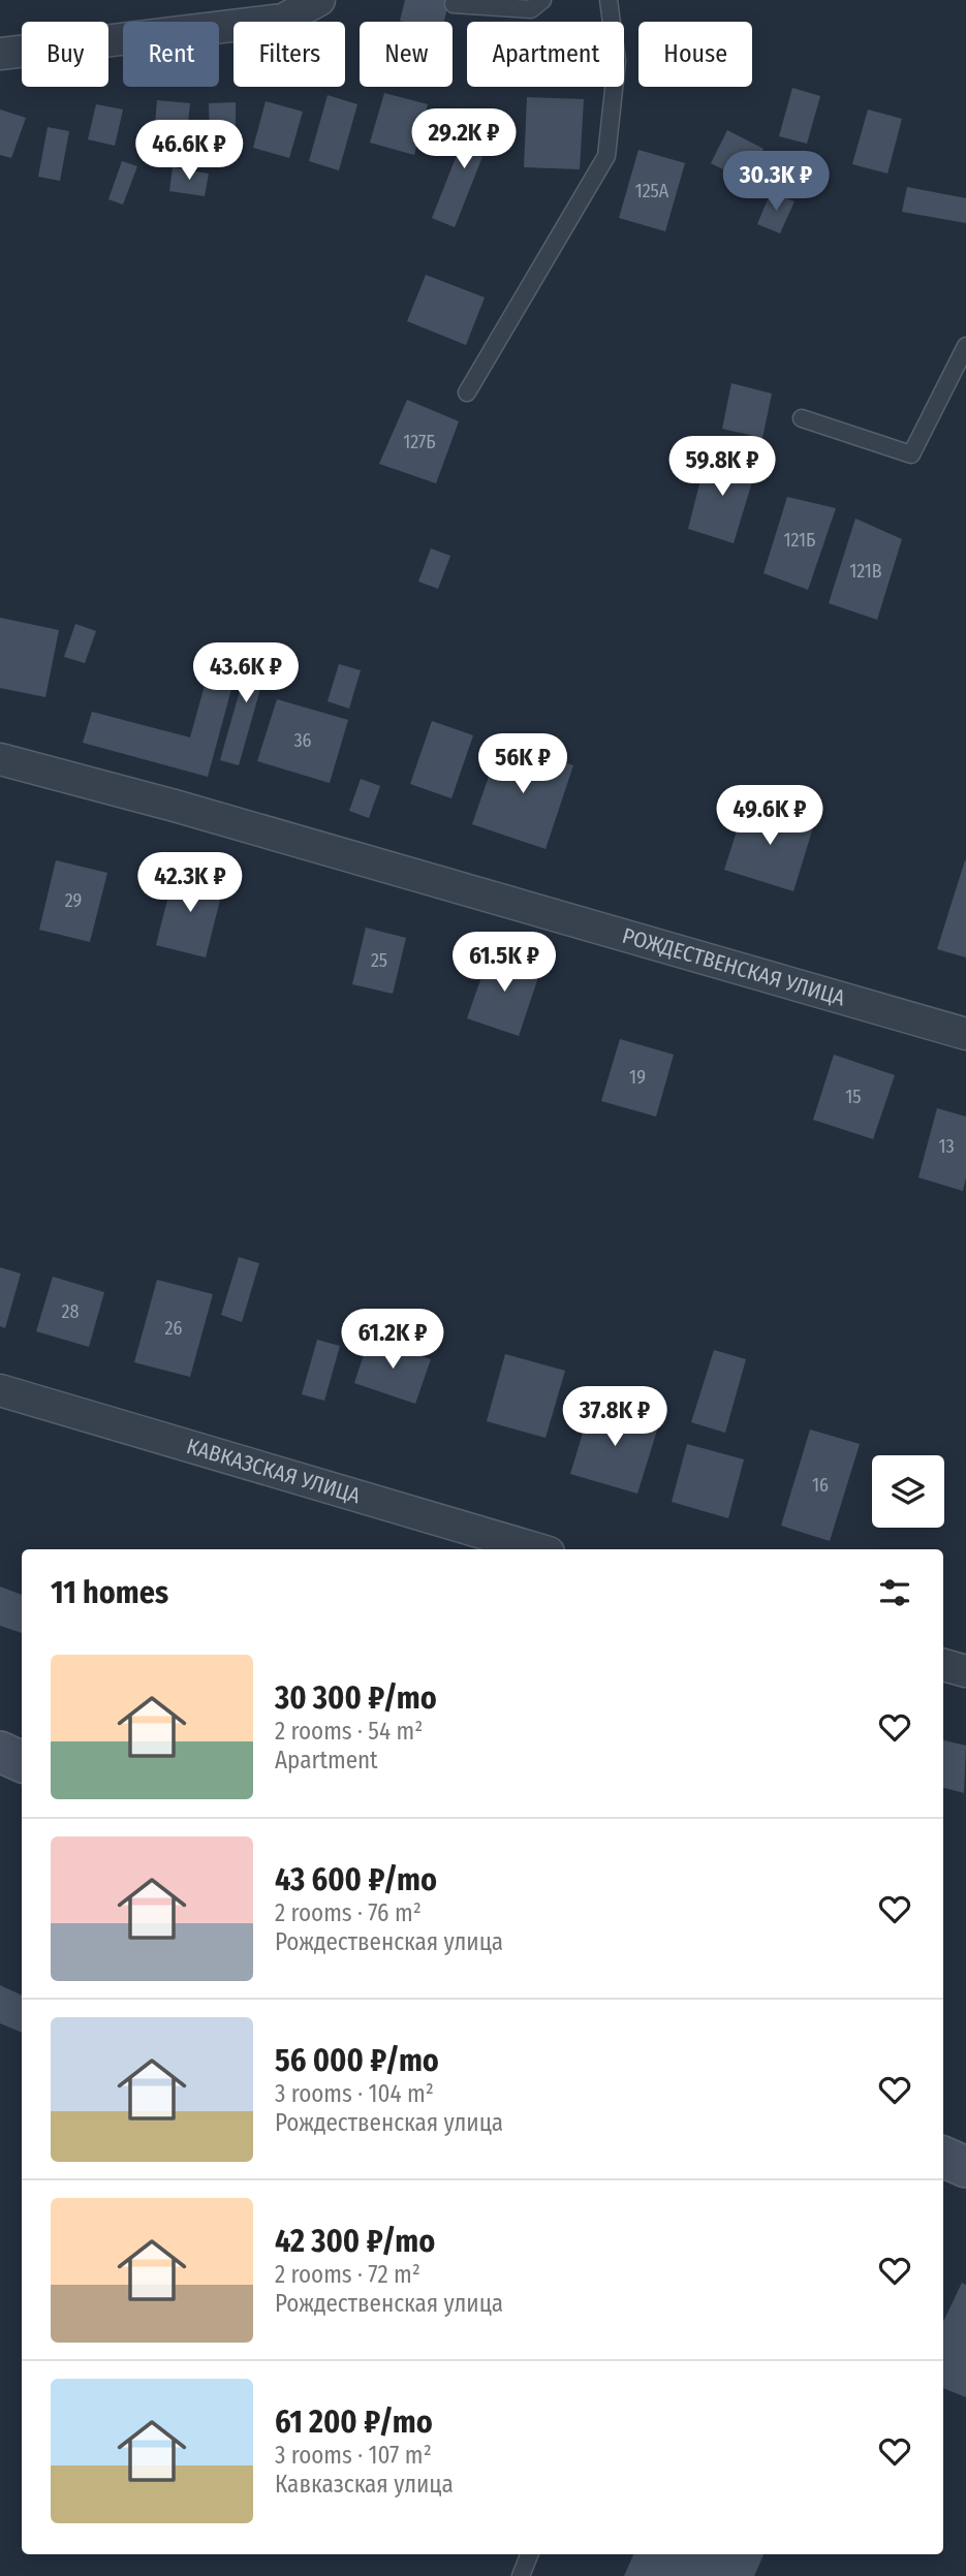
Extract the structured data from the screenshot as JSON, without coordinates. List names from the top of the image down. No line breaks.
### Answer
{"streets":{"street":["РОЖДЕСТВЕНСКАЯ УЛИЦА","КАВКАЗСКАЯ УЛИЦА"]},"house_numbers":["125А","127Б","121Б","121В","36","29","25","19","15","13","28","26","16"],"page":{"chip":["Buy","Rent","Filters","New","Apartment","House"],"price":["29.2K ₽","46.6K ₽","30.3K ₽","59.8K ₽","43.6K ₽","56K ₽","49.6K ₽","42.3K ₽","61.5K ₽","61.2K ₽","37.8K ₽"],"heading":"11 homes","list":[{"name":"30 300 ₽/mo","note":"2 rooms · 54 m² · Apartment"},{"name":"43 600 ₽/mo","note":"2 rooms · 76 m² · Рождественская улица"},{"name":"56 000 ₽/mo","note":"3 rooms · 104 m² · Рождественская улица"},{"name":"42 300 ₽/mo","note":"2 rooms · 72 m² · Рождественская улица"},{"name":"61 200 ₽/mo","note":"3 rooms · 107 m² · Кавказская улица"}]}}
